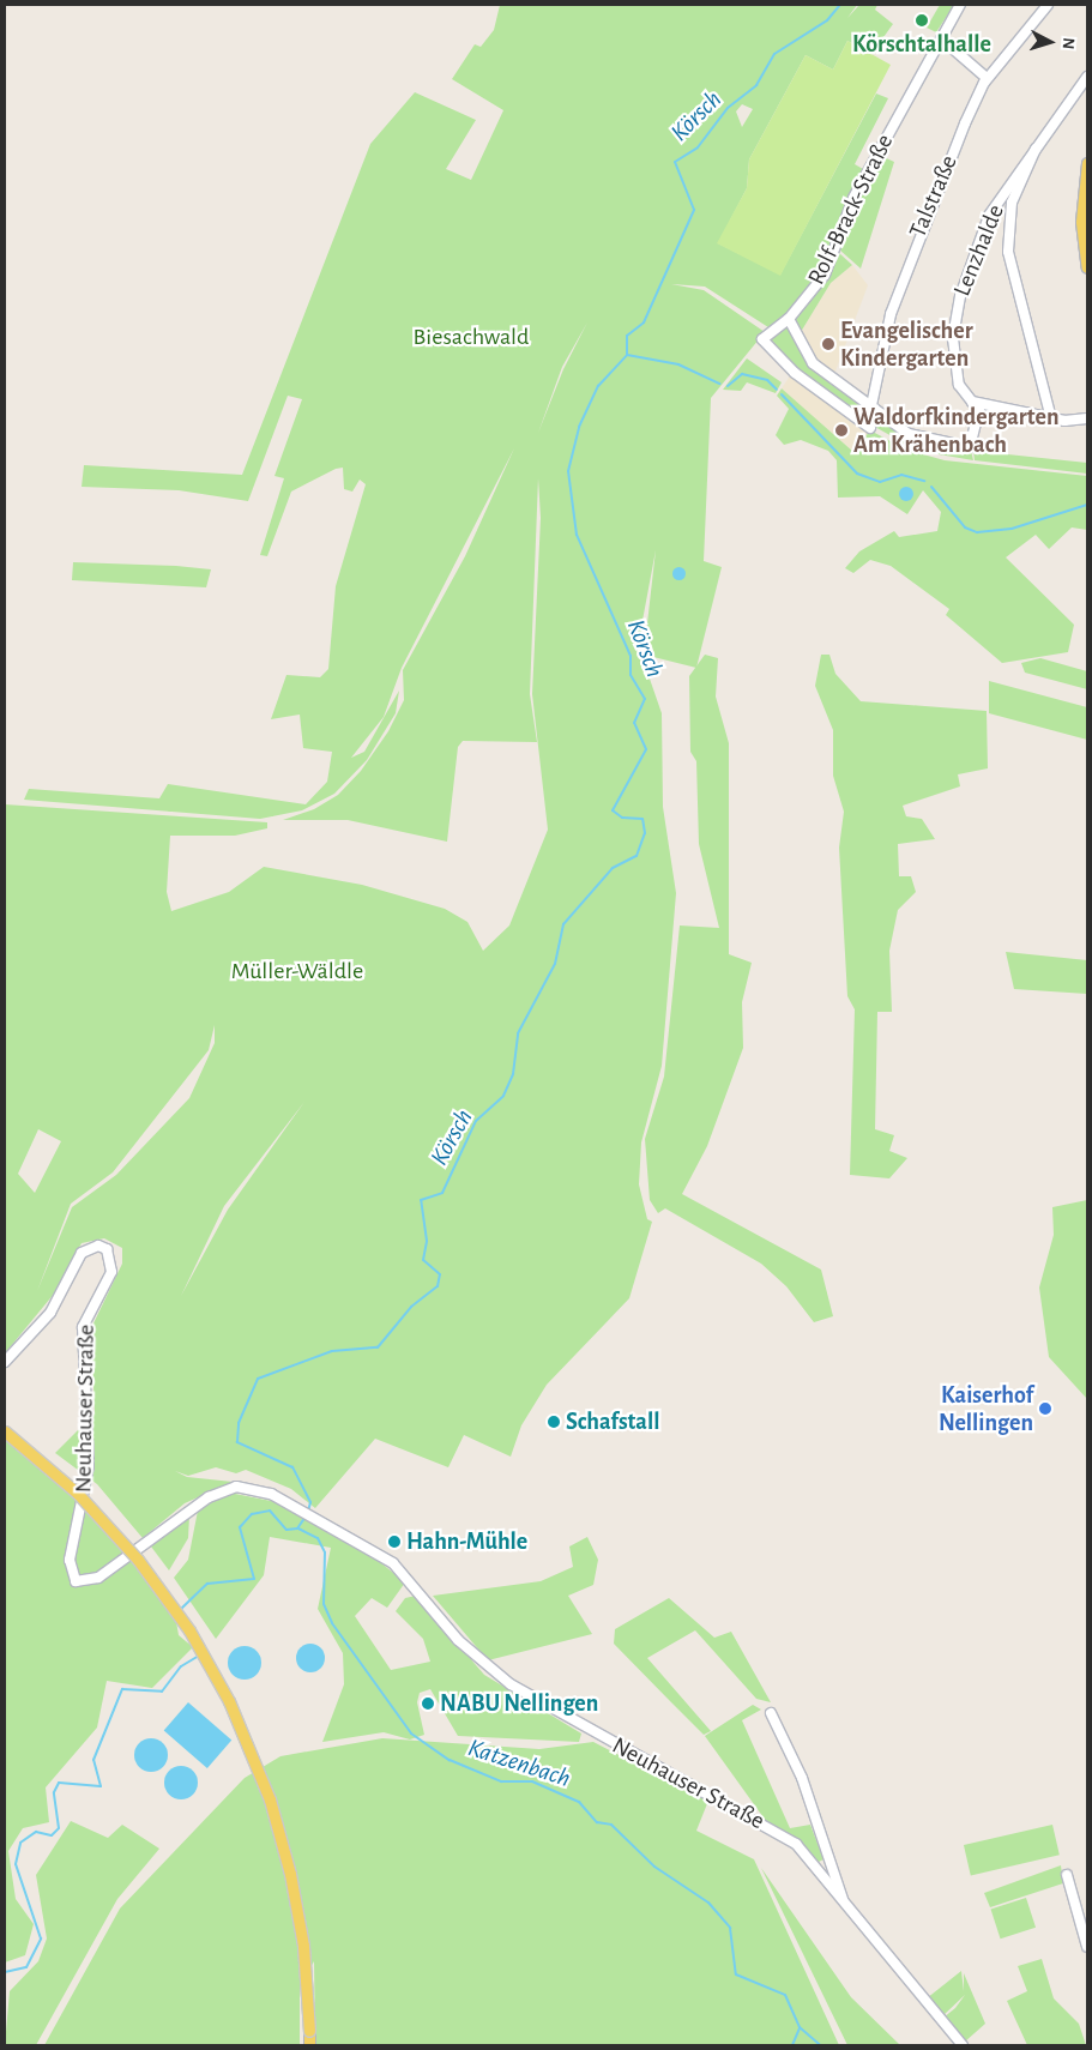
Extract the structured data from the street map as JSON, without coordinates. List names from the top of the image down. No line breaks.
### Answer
{"streets":{"street":["Talstraße","Rolf-Brack-Straße","Lenzhalde","Neuhauser Straße"]},"water":["Körsch","Katzenbach"],"parks":["Biesachwald","Müller-Wäldle"],"places":["Körschtalhalle","Evangelischer Kindergarten","Waldorfkindergarten Am Krähenbach","Kaiserhof Nellingen","Schafstall","Hahn-Mühle","NABU Nellingen"],"north":"right"}
